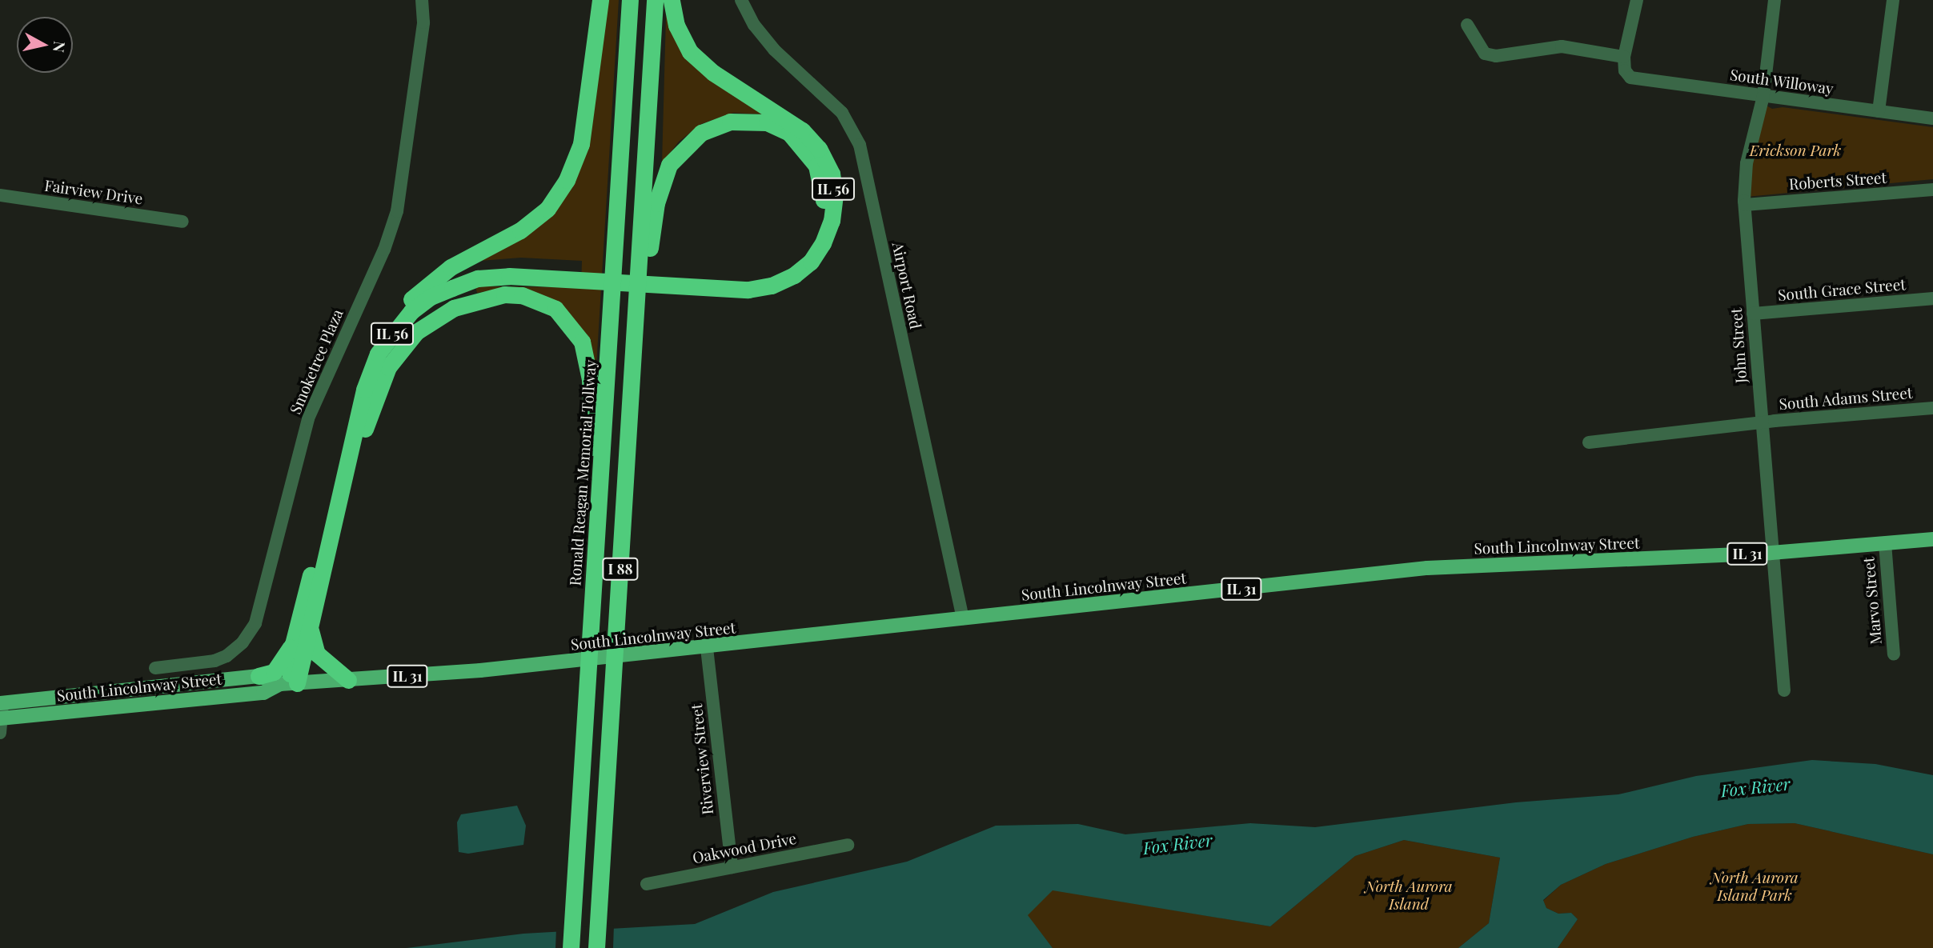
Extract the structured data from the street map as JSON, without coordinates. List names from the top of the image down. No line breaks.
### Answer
{"streets":{"highway":["IL 56","Ronald Reagan Memorial Tollway","I 88"],"main road":["South Lincolnway Street","IL 31"],"street":["South Willoway","Roberts Street","Fairview Drive","Airport Road","South Grace Street","John Street","Smoketree Plaza","South Adams Street","Marvo Street","Riverview Street","Oakwood Drive"]},"crossings":[["South Willoway","John Street"],["Roberts Street","John Street"],["IL 56","South Lincolnway Street"],["Airport Road","South Lincolnway Street"],["South Grace Street","John Street"],["John Street","South Adams Street"],["John Street","South Lincolnway Street"],["South Lincolnway Street","Marvo Street"],["South Lincolnway Street","Riverview Street"],["Riverview Street","Oakwood Drive"]],"water":["Fox River"],"parks":["Erickson Park","North Aurora Island Park","North Aurora Island"],"north":"right"}
